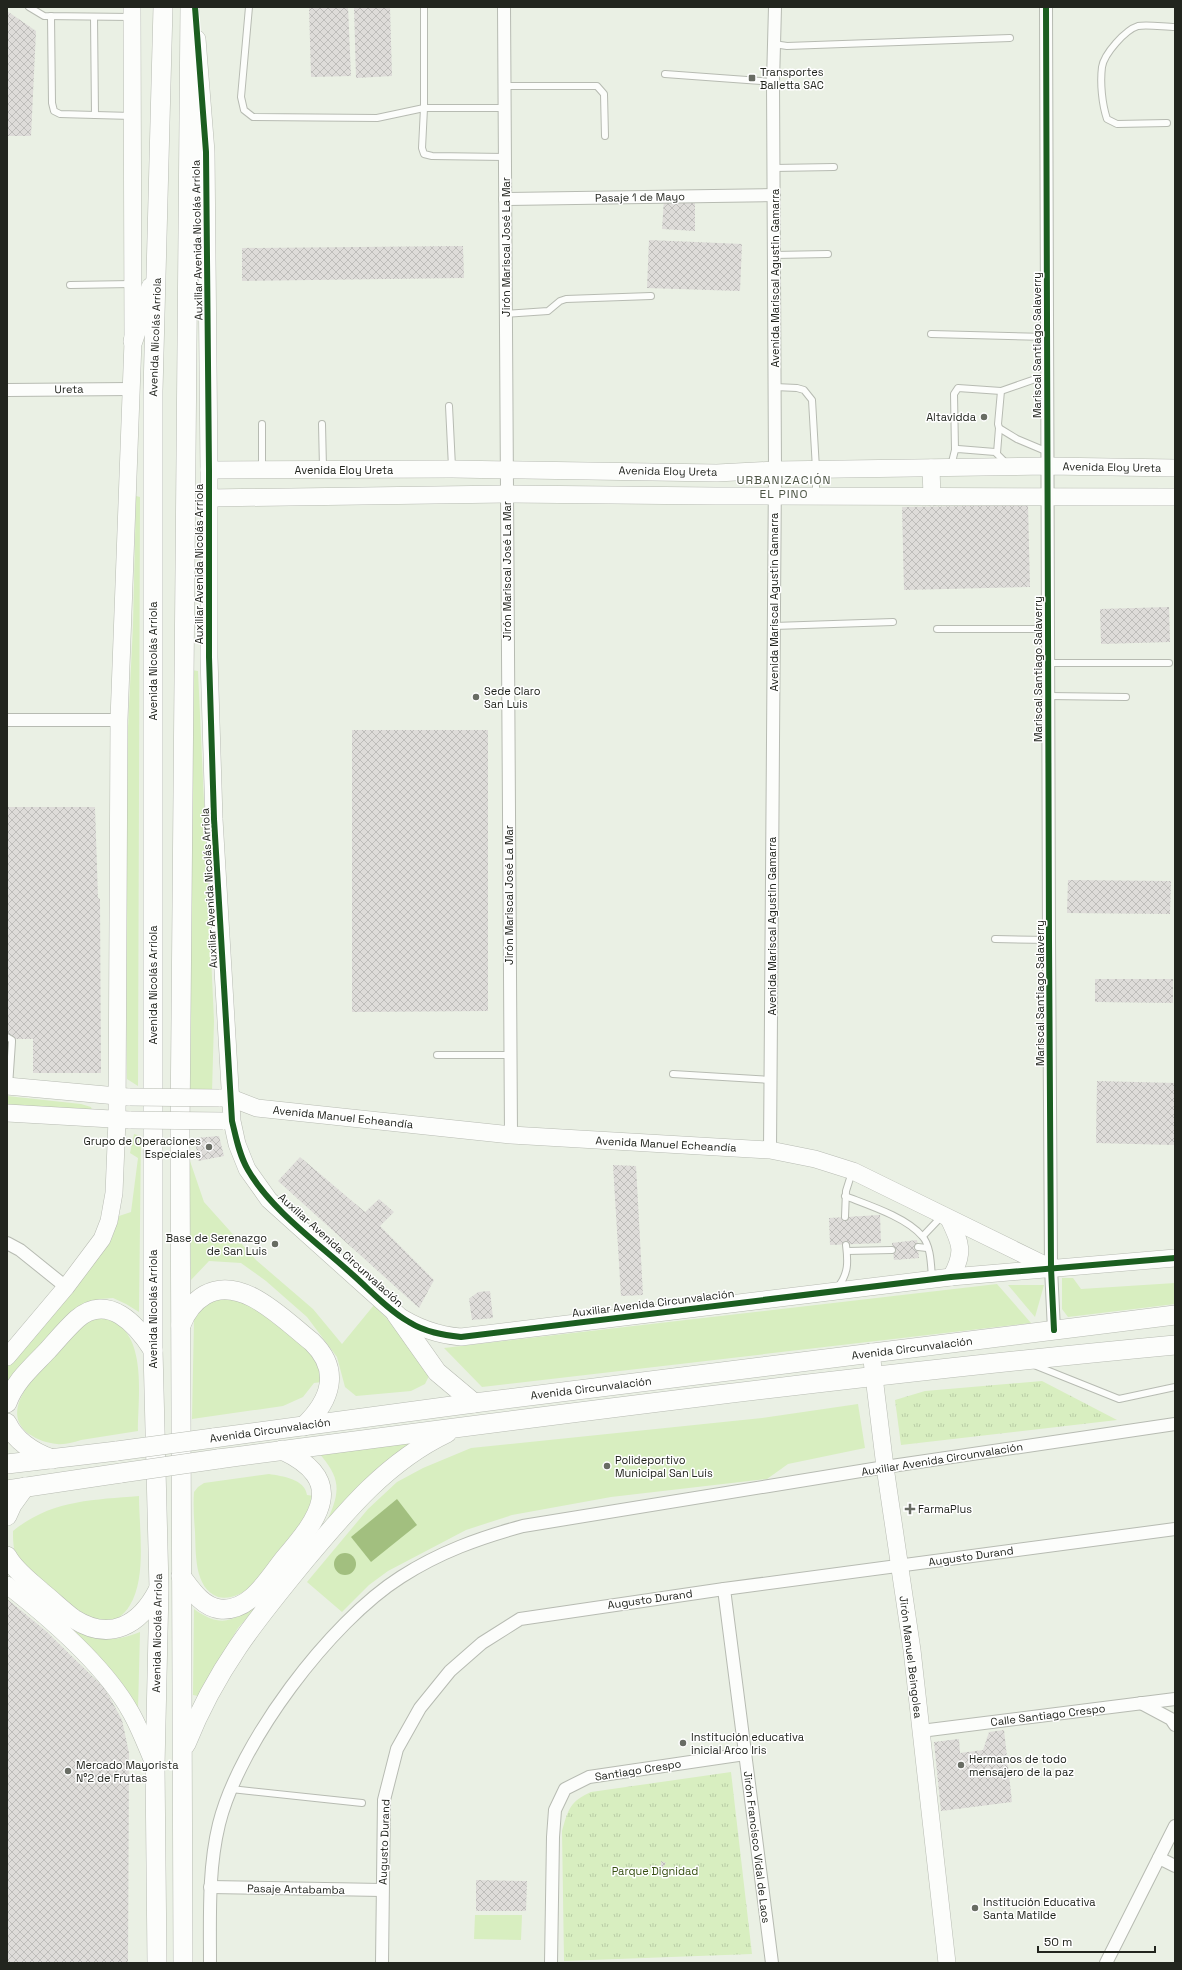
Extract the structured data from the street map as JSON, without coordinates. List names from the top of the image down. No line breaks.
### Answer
{"streets":{"main road":["Avenida Nicolás Arriola","Avenida Circunvalación"],"street":["Pasaje 1 de Mayo","Auxiliar Avenida Nicolás Arriola","Jirón Mariscal José La Mar","Avenida Mariscal Agustin Gamarra","Mariscal Santiago Salaverry","Ureta","Avenida Eloy Ureta","Avenida Manuel Echeandía","Auxiliar Avenida Circunvalación","Augusto Durand","Jirón Manuel Beingolea","Calle Santiago Crespo","Santiago Crespo","Jirón Francisco Vidal de Laos","Pasaje Antabamba"]},"crossings":[["Pasaje 1 de Mayo","Jirón Mariscal José La Mar"],["Pasaje 1 de Mayo","Avenida Mariscal Agustin Gamarra"],["Auxiliar Avenida Nicolás Arriola","Avenida Eloy Ureta"],["Auxiliar Avenida Nicolás Arriola","Avenida Manuel Echeandía"],["Auxiliar Avenida Nicolás Arriola","Auxiliar Avenida Circunvalación"],["Jirón Mariscal José La Mar","Avenida Eloy Ureta"],["Jirón Mariscal José La Mar","Avenida Manuel Echeandía"],["Avenida Mariscal Agustin Gamarra","Avenida Eloy Ureta"],["Avenida Mariscal Agustin Gamarra","Avenida Manuel Echeandía"],["Mariscal Santiago Salaverry","Avenida Eloy Ureta"],["Mariscal Santiago Salaverry","Avenida Manuel Echeandía"],["Mariscal Santiago Salaverry","Auxiliar Avenida Circunvalación"],["Mariscal Santiago Salaverry","Avenida Circunvalación"],["Avenida Manuel Echeandía","Auxiliar Avenida Circunvalación"],["Auxiliar Avenida Circunvalación","Jirón Manuel Beingolea"],["Auxiliar Avenida Circunvalación","Pasaje Antabamba"],["Avenida Circunvalación","Jirón Manuel Beingolea"],["Augusto Durand","Jirón Manuel Beingolea"],["Augusto Durand","Jirón Francisco Vidal de Laos"],["Augusto Durand","Pasaje Antabamba"],["Jirón Manuel Beingolea","Calle Santiago Crespo"],["Santiago Crespo","Jirón Francisco Vidal de Laos"]],"districts":["URBANIZACIÓN EL PINO"],"parks":["Parque Dignidad"],"places":{"transit":["Transportes Balletta SAC"],"other":["Altavidda","Sede Claro San Luis","Grupo de Operaciones Especiales","Base de Serenazgo de San Luis","Polideportivo Municipal San Luis","Institución educativa inicial Arco Iris","Hermanos de todo mensajero de la paz","Mercado Mayorista N°2 de Frutas","Institución Educativa Santa Matilde"],"health":["FarmaPlus"]},"scale_bar":"50 m"}
